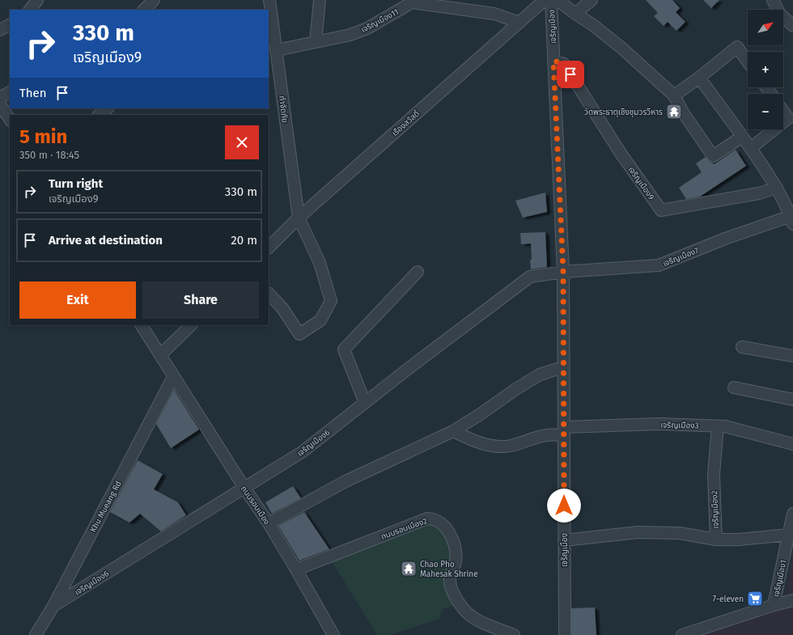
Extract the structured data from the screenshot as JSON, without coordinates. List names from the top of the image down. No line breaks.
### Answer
{"streets":{"street":["เจริญเมือง11","เจริญเมือง","กำจัดภัย","เรืองสวัสดิ์","เจริญเมือง9","เจริญเมือง7","เจริญเมือง3","เจริญเมือง6","ถนนรอบเมือง","Khu Mueang Rd","เจริญเมือง2","ถนนรอบเมือง2","เจริญเมือง1"]},"crossings":[["เจริญเมือง11","กำจัดภัย"],["เจริญเมือง11","เรืองสวัสดิ์"],["เจริญเมือง","เจริญเมือง9"],["เจริญเมือง","เจริญเมือง7"],["เจริญเมือง","เจริญเมือง3"],["เจริญเมือง","เจริญเมือง6"],["กำจัดภัย","เรืองสวัสดิ์"],["เจริญเมือง7","เจริญเมือง6"],["เจริญเมือง3","เจริญเมือง2"],["เจริญเมือง6","ถนนรอบเมือง"],["เจริญเมือง6","Khu Mueang Rd"],["ถนนรอบเมือง","Khu Mueang Rd"],["ถนนรอบเมือง","ถนนรอบเมือง2"],["เจริญเมือง2","เจริญเมือง1"]],"places":{"temple":["วัดพระธาตุเชิงชุมวรวิหาร","Chao Pho Mahesak Shrine"],"supermarket":["7-eleven"]},"north":"top right","page":{"map_buttons":["+","−"],"turn":["330 m","เจริญเมือง9"],"then":"Then","heading":["5 min","350 m · 18:45"],"list":[{"name":"Turn right","note":"เจริญเมือง9","value":"330 m"},{"name":"Arrive at destination","value":"20 m"}],"buttons":["Exit","Share"]}}
